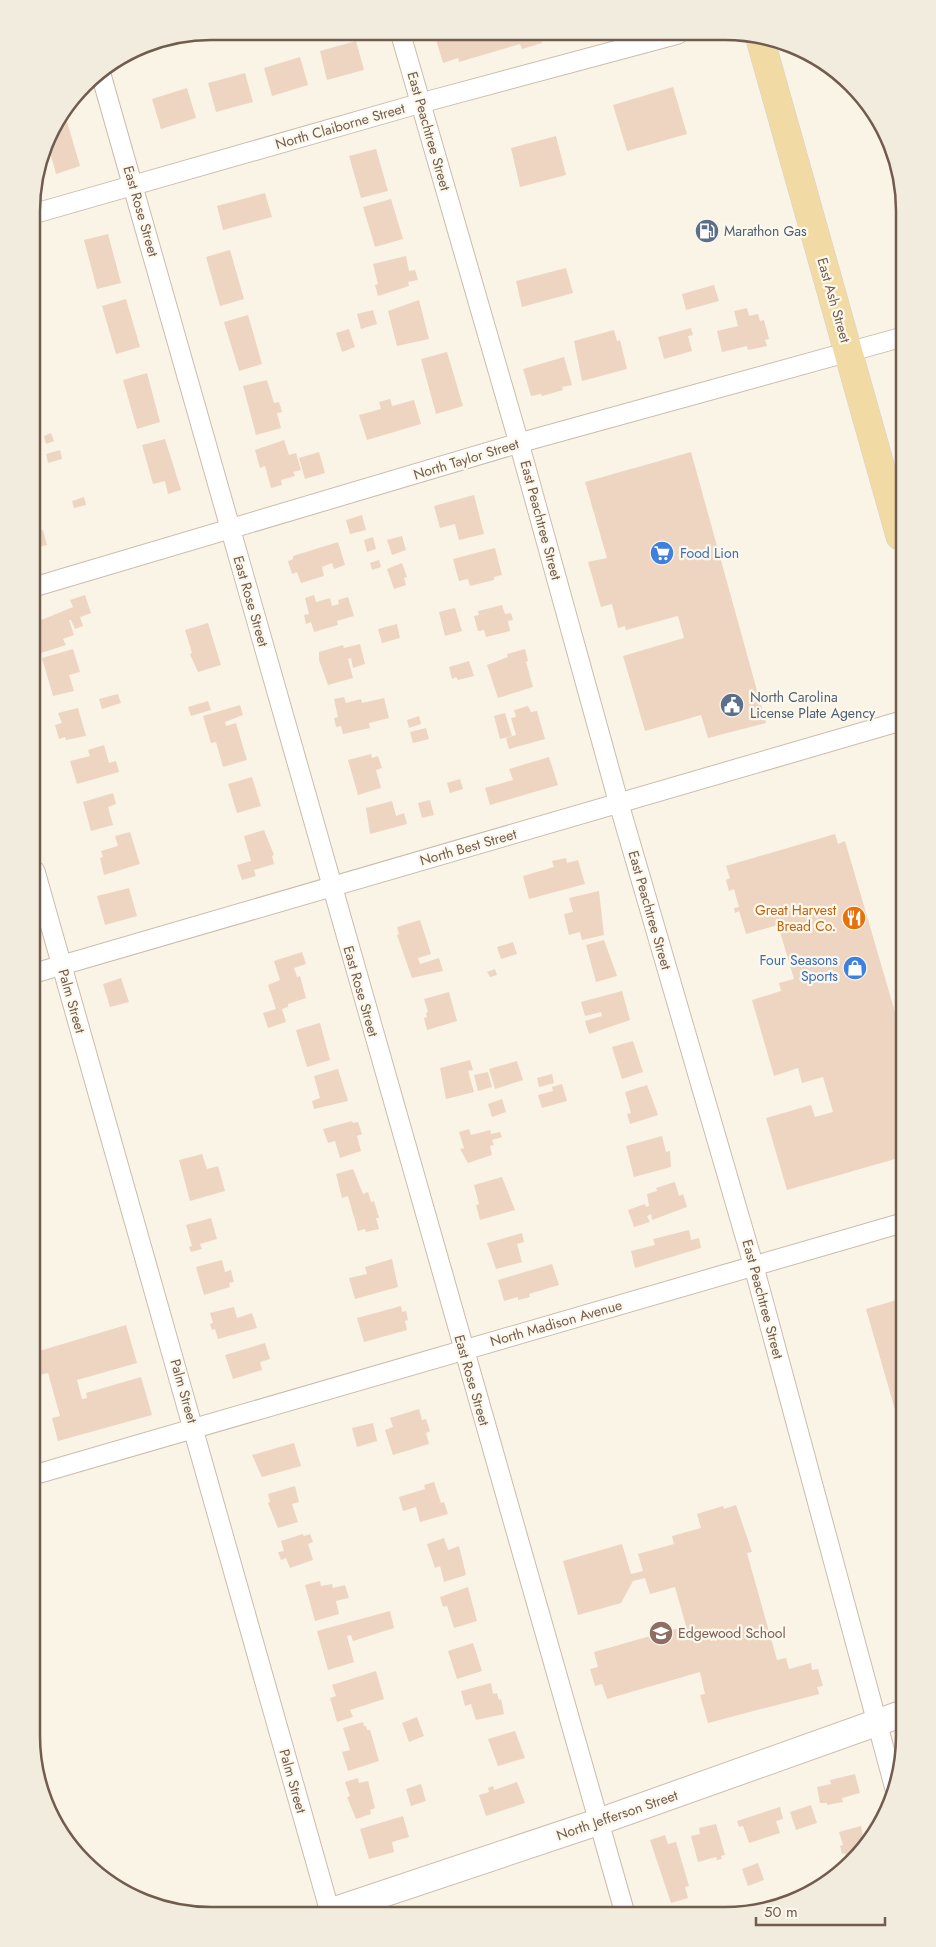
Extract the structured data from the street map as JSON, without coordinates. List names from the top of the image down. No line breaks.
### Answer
{"streets":{"main road":["East Ash Street"],"street":["North Claiborne Street","East Peachtree Street","East Rose Street","North Taylor Street","North Best Street","Palm Street","North Madison Avenue","North Jefferson Street"]},"crossings":[["North Claiborne Street","East Peachtree Street"],["North Claiborne Street","East Rose Street"],["East Peachtree Street","North Taylor Street"],["East Peachtree Street","North Best Street"],["East Peachtree Street","North Madison Avenue"],["East Peachtree Street","North Jefferson Street"],["East Rose Street","North Taylor Street"],["East Rose Street","North Best Street"],["East Rose Street","North Madison Avenue"],["East Rose Street","North Jefferson Street"],["East Ash Street","North Taylor Street"],["North Best Street","Palm Street"],["Palm Street","North Madison Avenue"]],"places":{"fuel station":["Marathon Gas"],"supermarket":["Food Lion"],"public building":["North Carolina License Plate Agency"],"restaurant":["Great Harvest Bread Co."],"shop":["Four Seasons Sports"],"school or university":["Edgewood School"]},"scale_bar":"50 m"}
